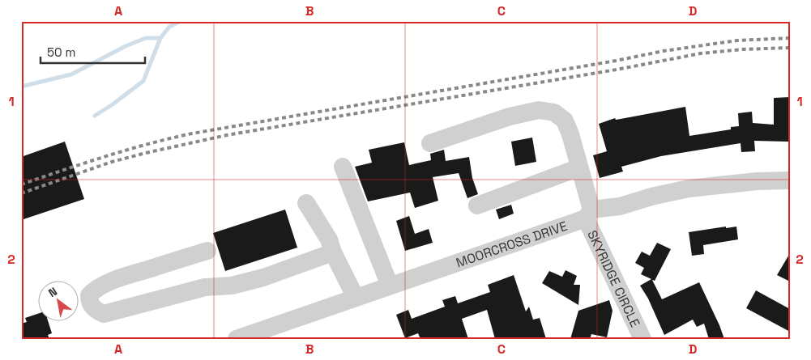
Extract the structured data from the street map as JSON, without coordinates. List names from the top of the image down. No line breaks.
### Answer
{"streets":{"street":["MOORCROSS DRIVE","SKYRIDGE CIRCLE"]},"crossings":[["MOORCROSS DRIVE","SKYRIDGE CIRCLE"]],"scale_bar":"50 m","north":"top left","grid":{"columns":["A","B","C","D"],"rows":["1","2"]}}
